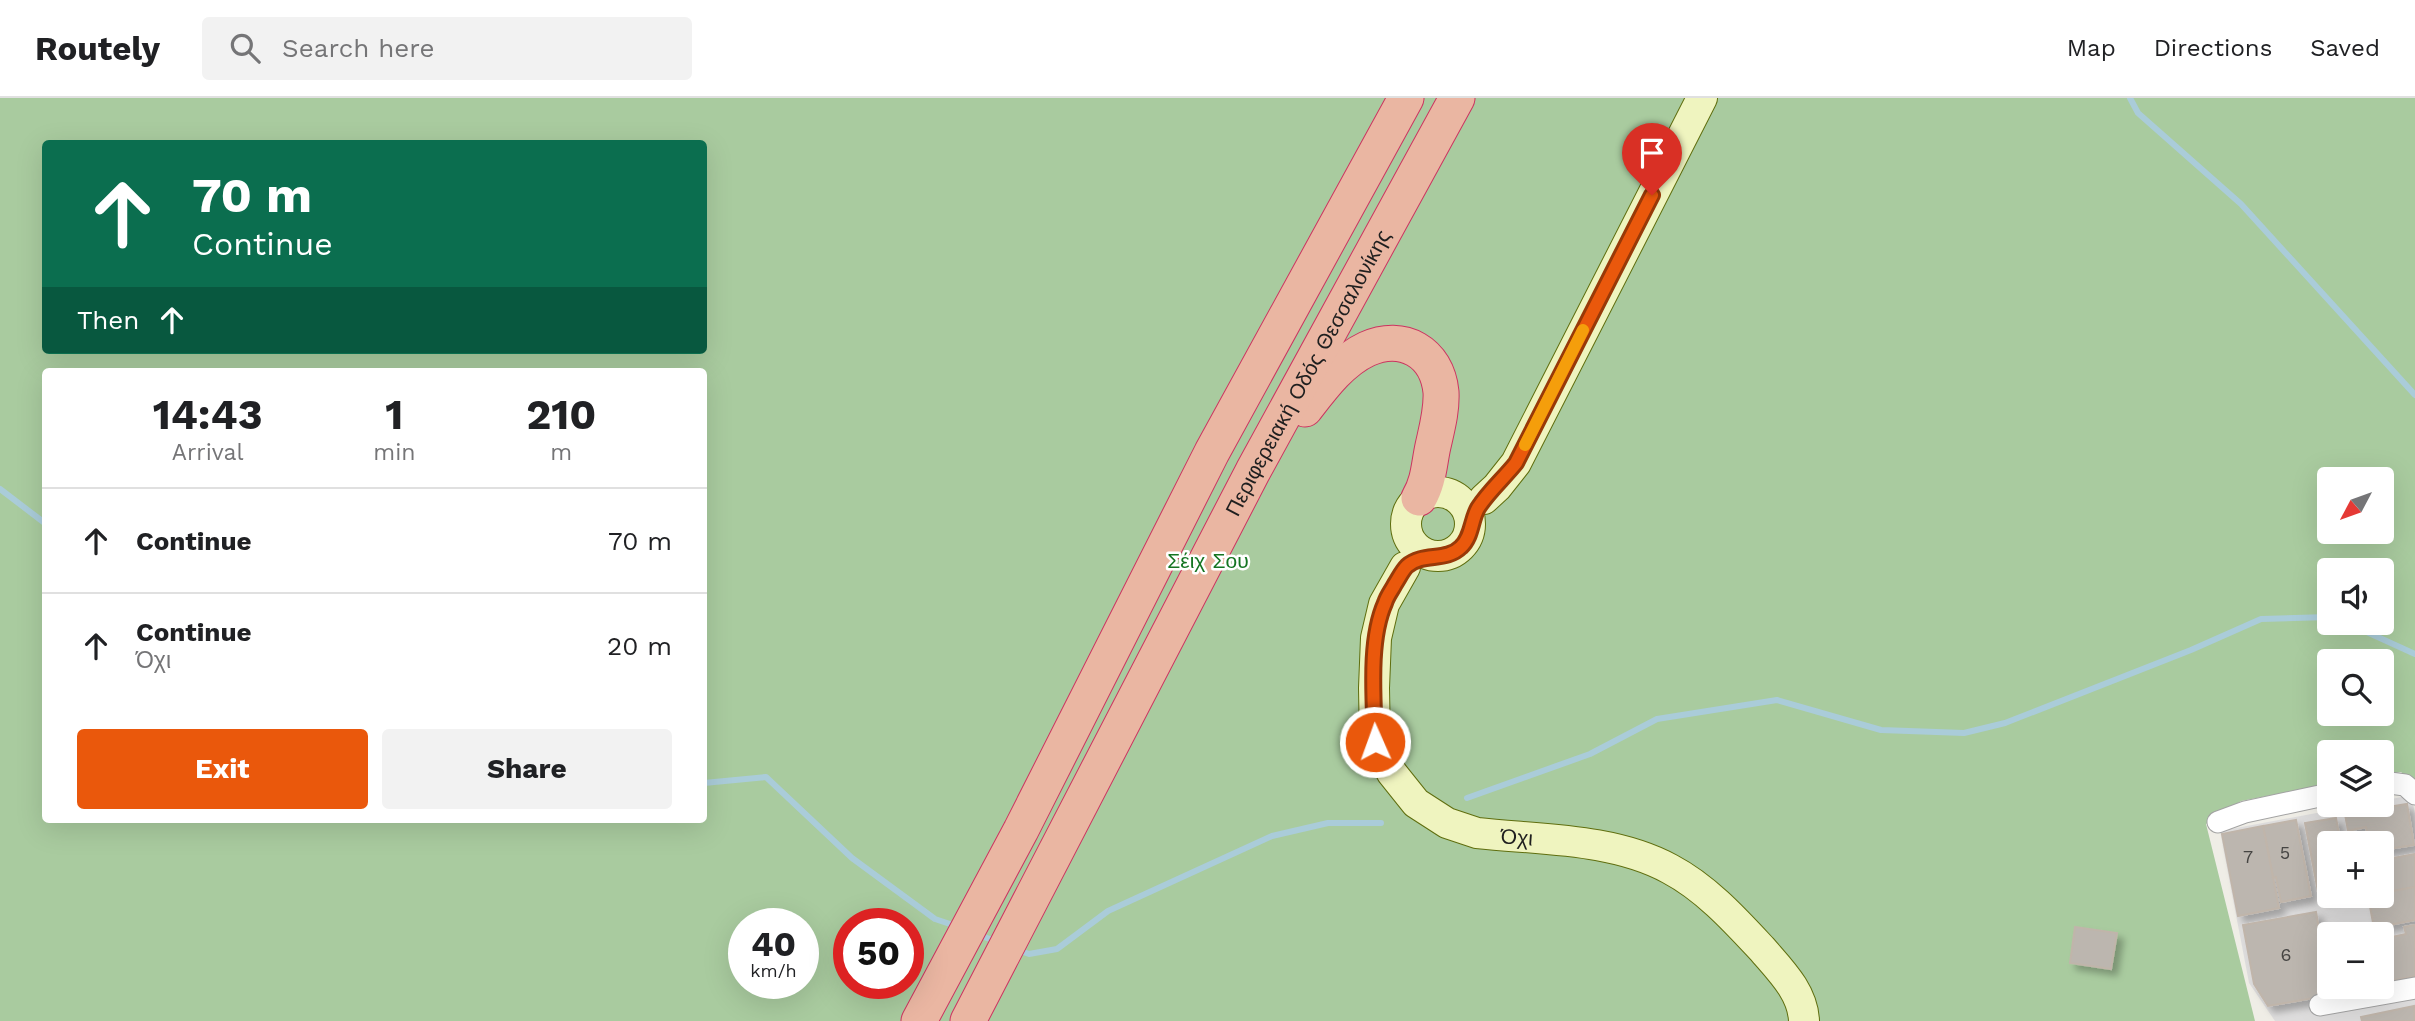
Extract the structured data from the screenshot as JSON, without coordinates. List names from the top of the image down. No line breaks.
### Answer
{"streets":{"highway":["Περιφερειακή Οδός Θεσσαλονίκης"],"main road":["Όχι"]},"parks":["Σέιχ Σου"],"house_numbers":["5","7","6"],"north":"bottom left","page":{"header":"Routely","search":"Search here","nav":["Map","Directions","Saved"],"turn":["70 m","Continue"],"then":"Then","eta":["14:43","Arrival","1","min","210","m"],"map_buttons":["+","−"],"list":[{"name":"Continue","value":"70 m"},{"name":"Continue","note":"Όχι","value":"20 m"}],"buttons":["Exit","Share"],"speed":"40 km/h","limit":"50"}}
